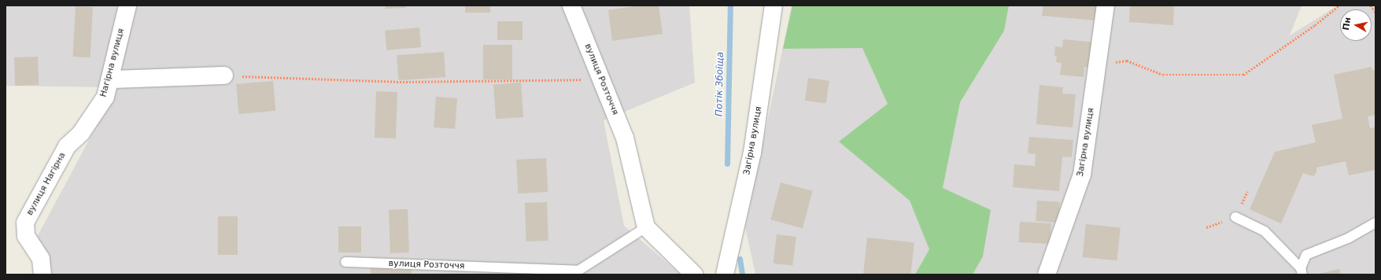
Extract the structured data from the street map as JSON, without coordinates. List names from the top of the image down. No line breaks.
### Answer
{"streets":{"street":["Нагірна вулиця","вулиця Розточчя","Загірна вулиця","вулиця Нагірна"]},"crossings":[["Нагірна вулиця","вулиця Нагірна"]],"water":["Потік Збоїща"],"north":"left"}
